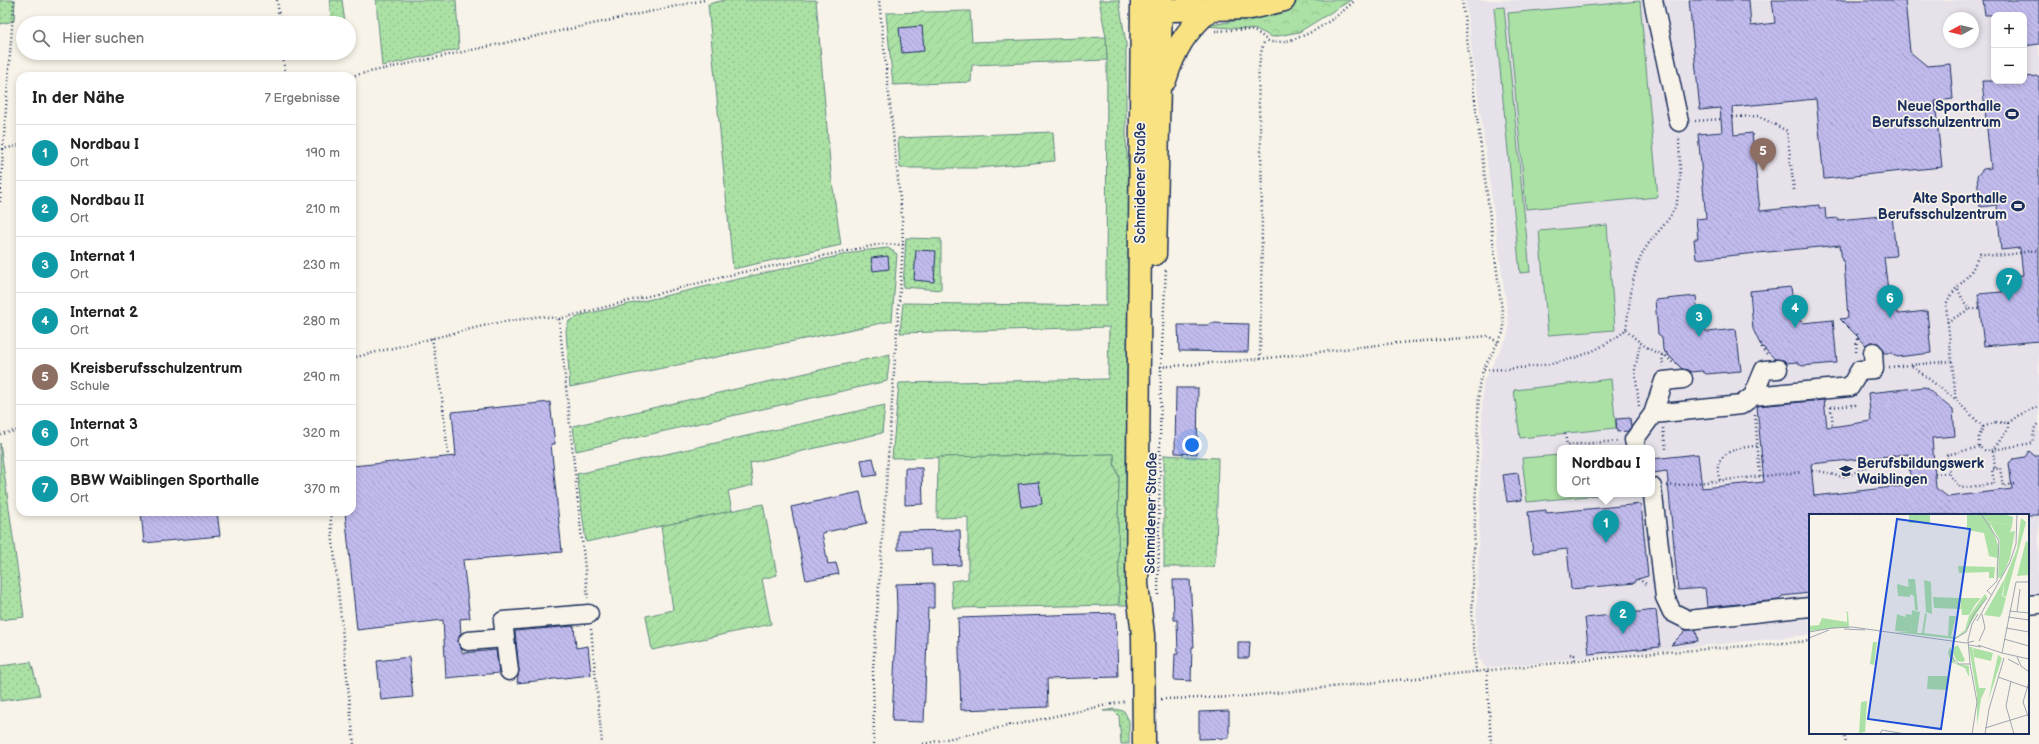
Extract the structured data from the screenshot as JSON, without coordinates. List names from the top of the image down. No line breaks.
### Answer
{"streets":{"main road":["Schmidener Straße"]},"places":{"sports":["Neue Sporthalle Berufsschulzentrum","Alte Sporthalle Berufsschulzentrum"],"school or university":["Berufsbildungswerk Waiblingen"]},"north":"left","page":{"map_buttons":["+","−"],"search":"Hier suchen","heading":["In der Nähe","7 Ergebnisse"],"list":[{"mark":"1","name":"Nordbau I","note":"Ort","value":"190 m"},{"mark":"2","name":"Nordbau II","note":"Ort","value":"210 m"},{"mark":"3","name":"Internat 1","note":"Ort","value":"230 m"},{"mark":"4","name":"Internat 2","note":"Ort","value":"280 m"},{"mark":"5","name":"Kreisberufsschulzentrum","note":"Schule","value":"290 m"},{"mark":"6","name":"Internat 3","note":"Ort","value":"320 m"},{"mark":"7","name":"BBW Waiblingen Sporthalle","note":"Ort","value":"370 m"}],"pins":["5","7","6","4","3","1","2"],"popup":["Nordbau I","Ort"]}}
